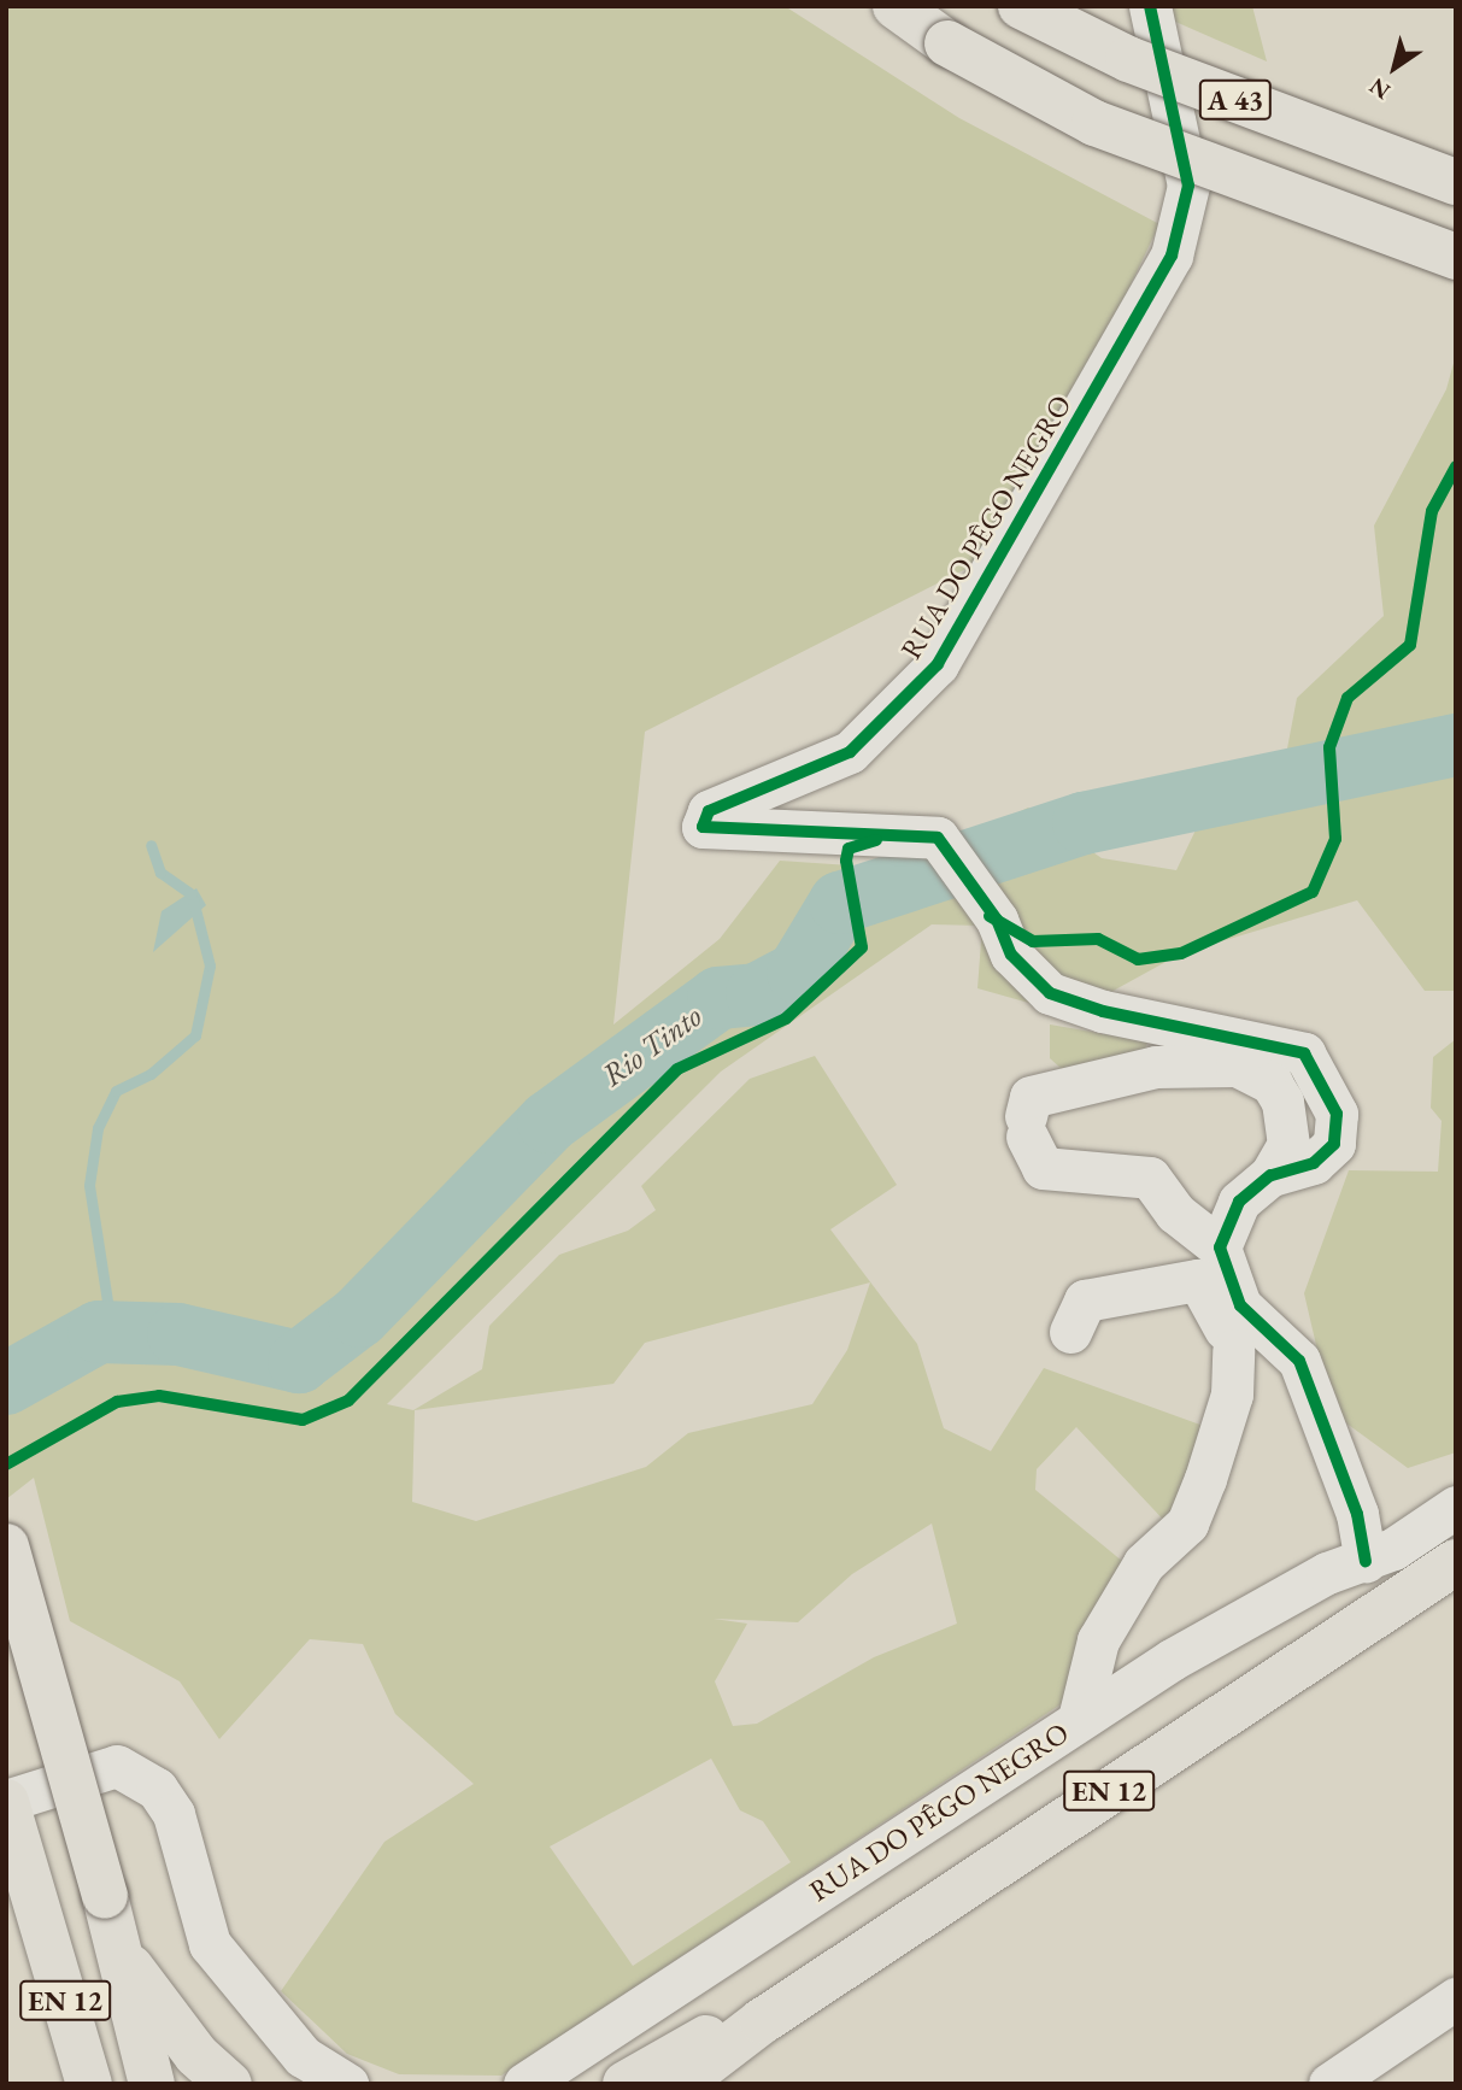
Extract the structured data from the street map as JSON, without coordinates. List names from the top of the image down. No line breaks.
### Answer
{"streets":{"main road":["A 43","EN 12"],"street":["RUA DO PÊGO NEGRO"]},"water":["Rio Tinto"],"north":"bottom left"}
